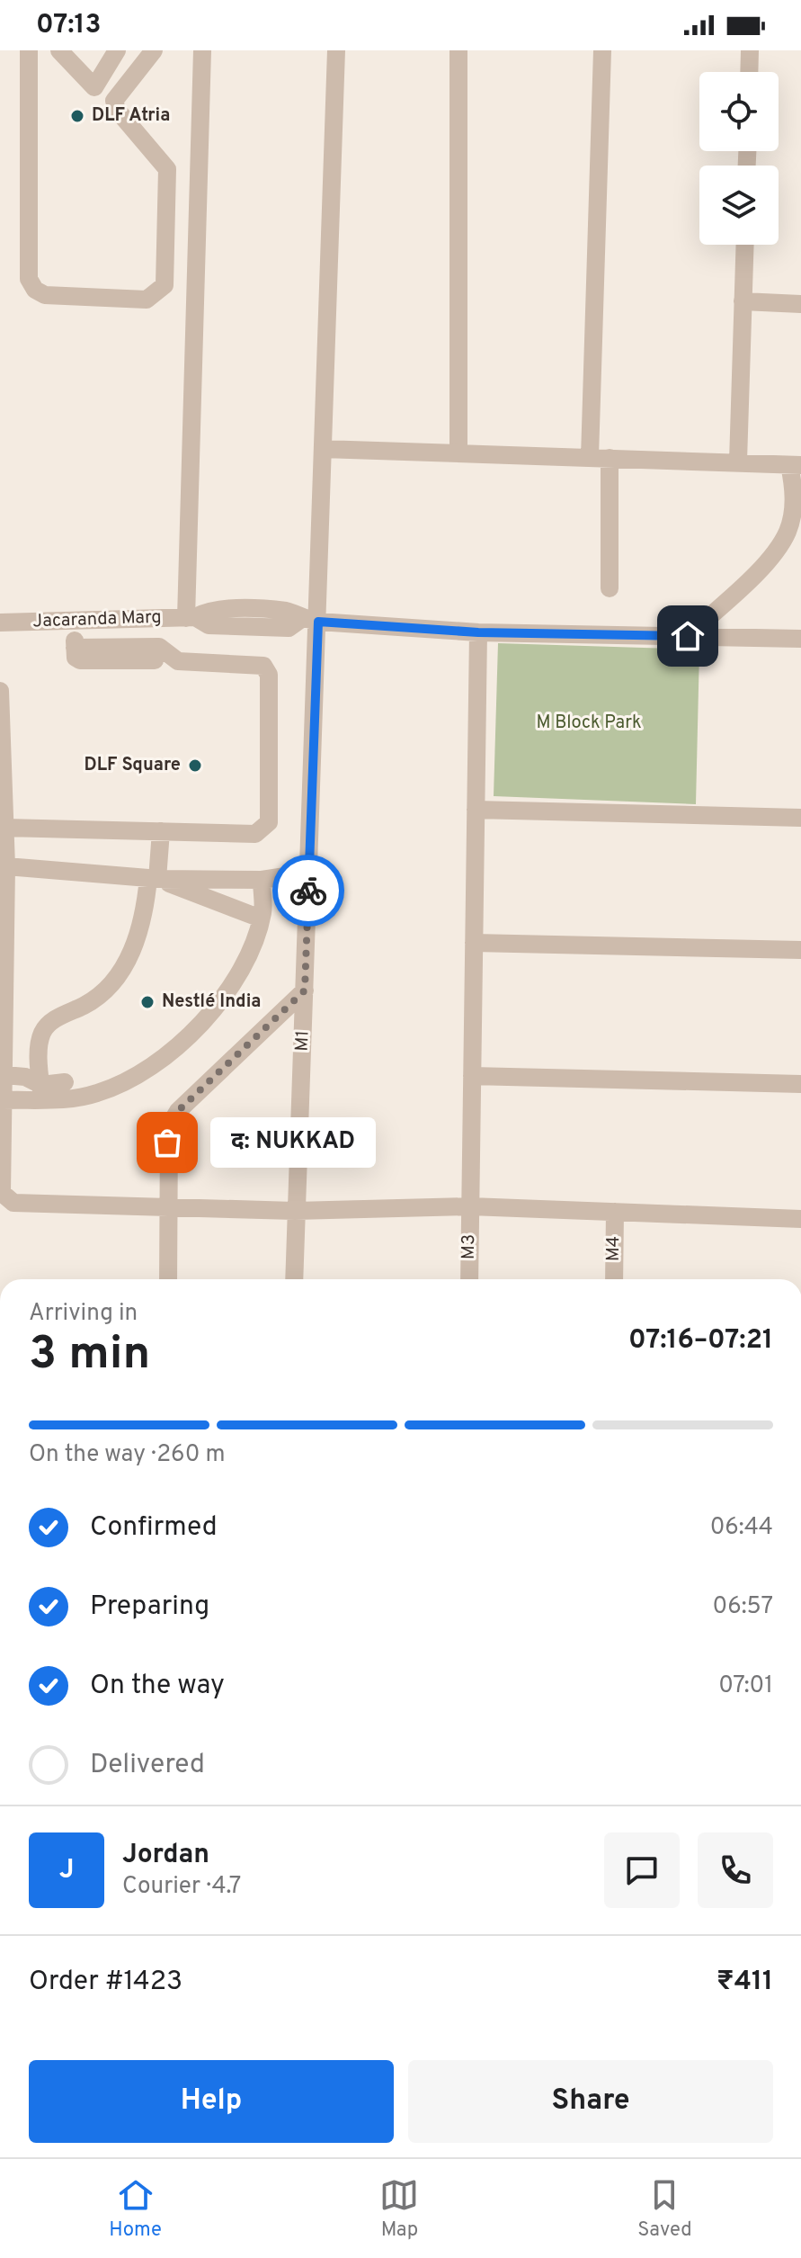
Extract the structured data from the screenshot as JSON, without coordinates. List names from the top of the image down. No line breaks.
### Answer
{"streets":{"street":["Jacaranda Marg","M1","M3","M4"]},"crossings":[["Jacaranda Marg","M1"],["Jacaranda Marg","M3"]],"parks":["M Block Park"],"places":["DLF Atria","DLF Square","Nestlé India","द: NUKKAD"],"page":{"status":"07:13","bubble":"द: NUKKAD","heading":["3 min","Arriving in","07:16–07:21"],"panel":["Jordan","Courier · 4.7","Order #1423","₹411"],"bar":"On the way · 260 m","list":[["Confirmed","06:44"],["Preparing","06:57"],["On the way","07:01"],"Delivered"],"round":"J","buttons":["Help","Share"],"tabs":["Home","Map","Saved"]}}
